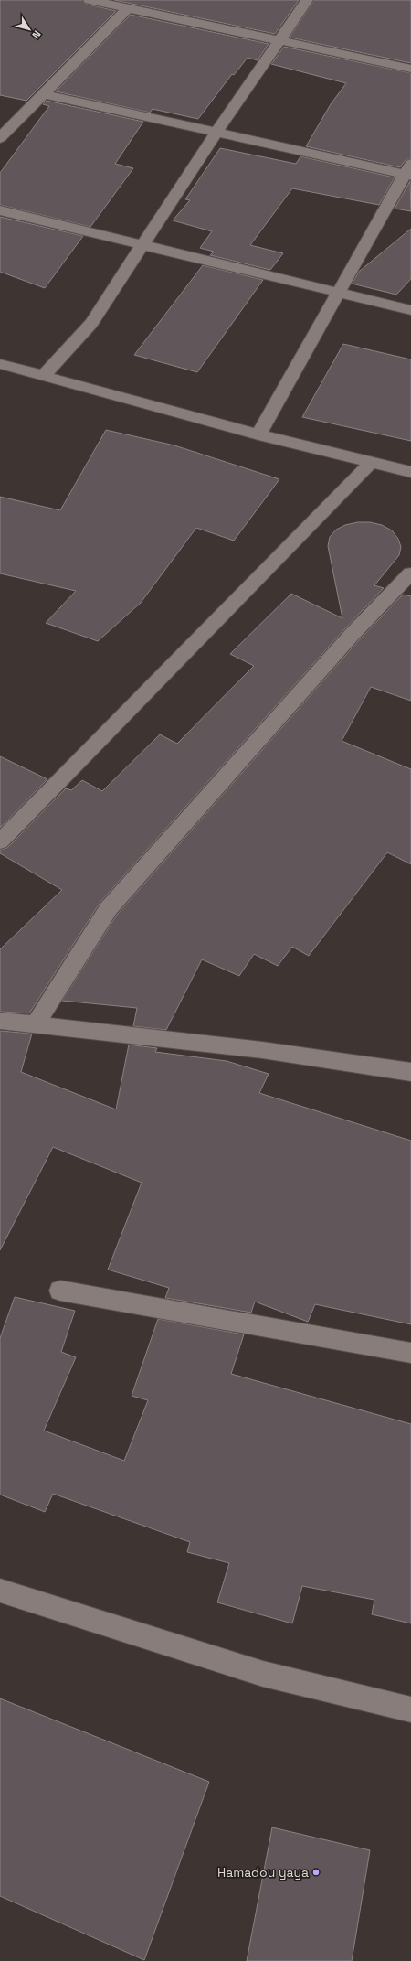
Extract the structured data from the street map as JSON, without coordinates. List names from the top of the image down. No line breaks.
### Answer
{"places":["Hamadou yaya"],"north":"bottom right"}
